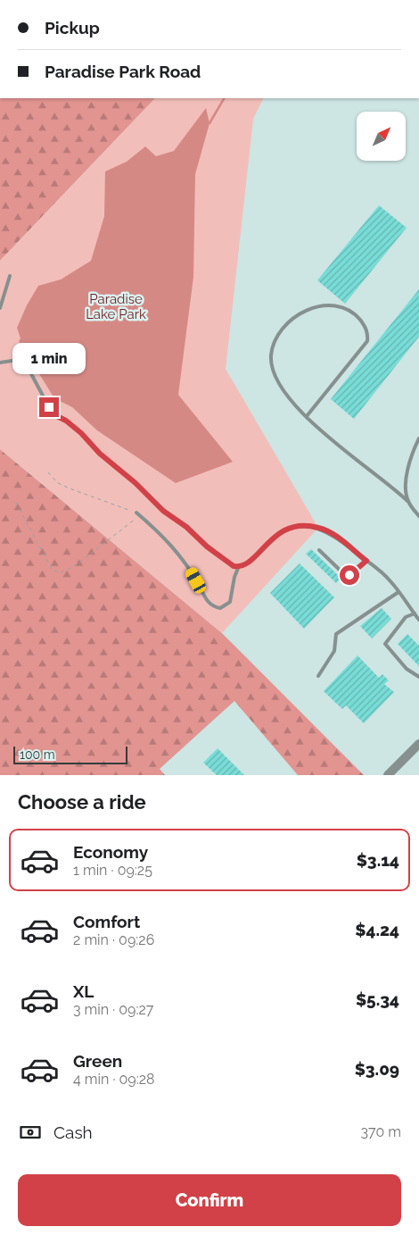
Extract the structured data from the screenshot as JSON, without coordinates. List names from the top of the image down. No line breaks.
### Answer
{"parks":["Paradise Lake Park"],"scale_bar":"100 m","north":"top right","page":{"banner":["Pickup","Paradise Park Road"],"bubble":"1 min","scale":"100 m","heading":"Choose a ride","list":[{"name":"Economy","note":"1 min · 09:25","value":"$3.14"},{"name":"Comfort","note":"2 min · 09:26","value":"$4.24"},{"name":"XL","note":"3 min · 09:27","value":"$5.34"},{"name":"Green","note":"4 min · 09:28","value":"$3.09"}],"pay":["Cash","370 m"],"buttons":"Confirm"}}
